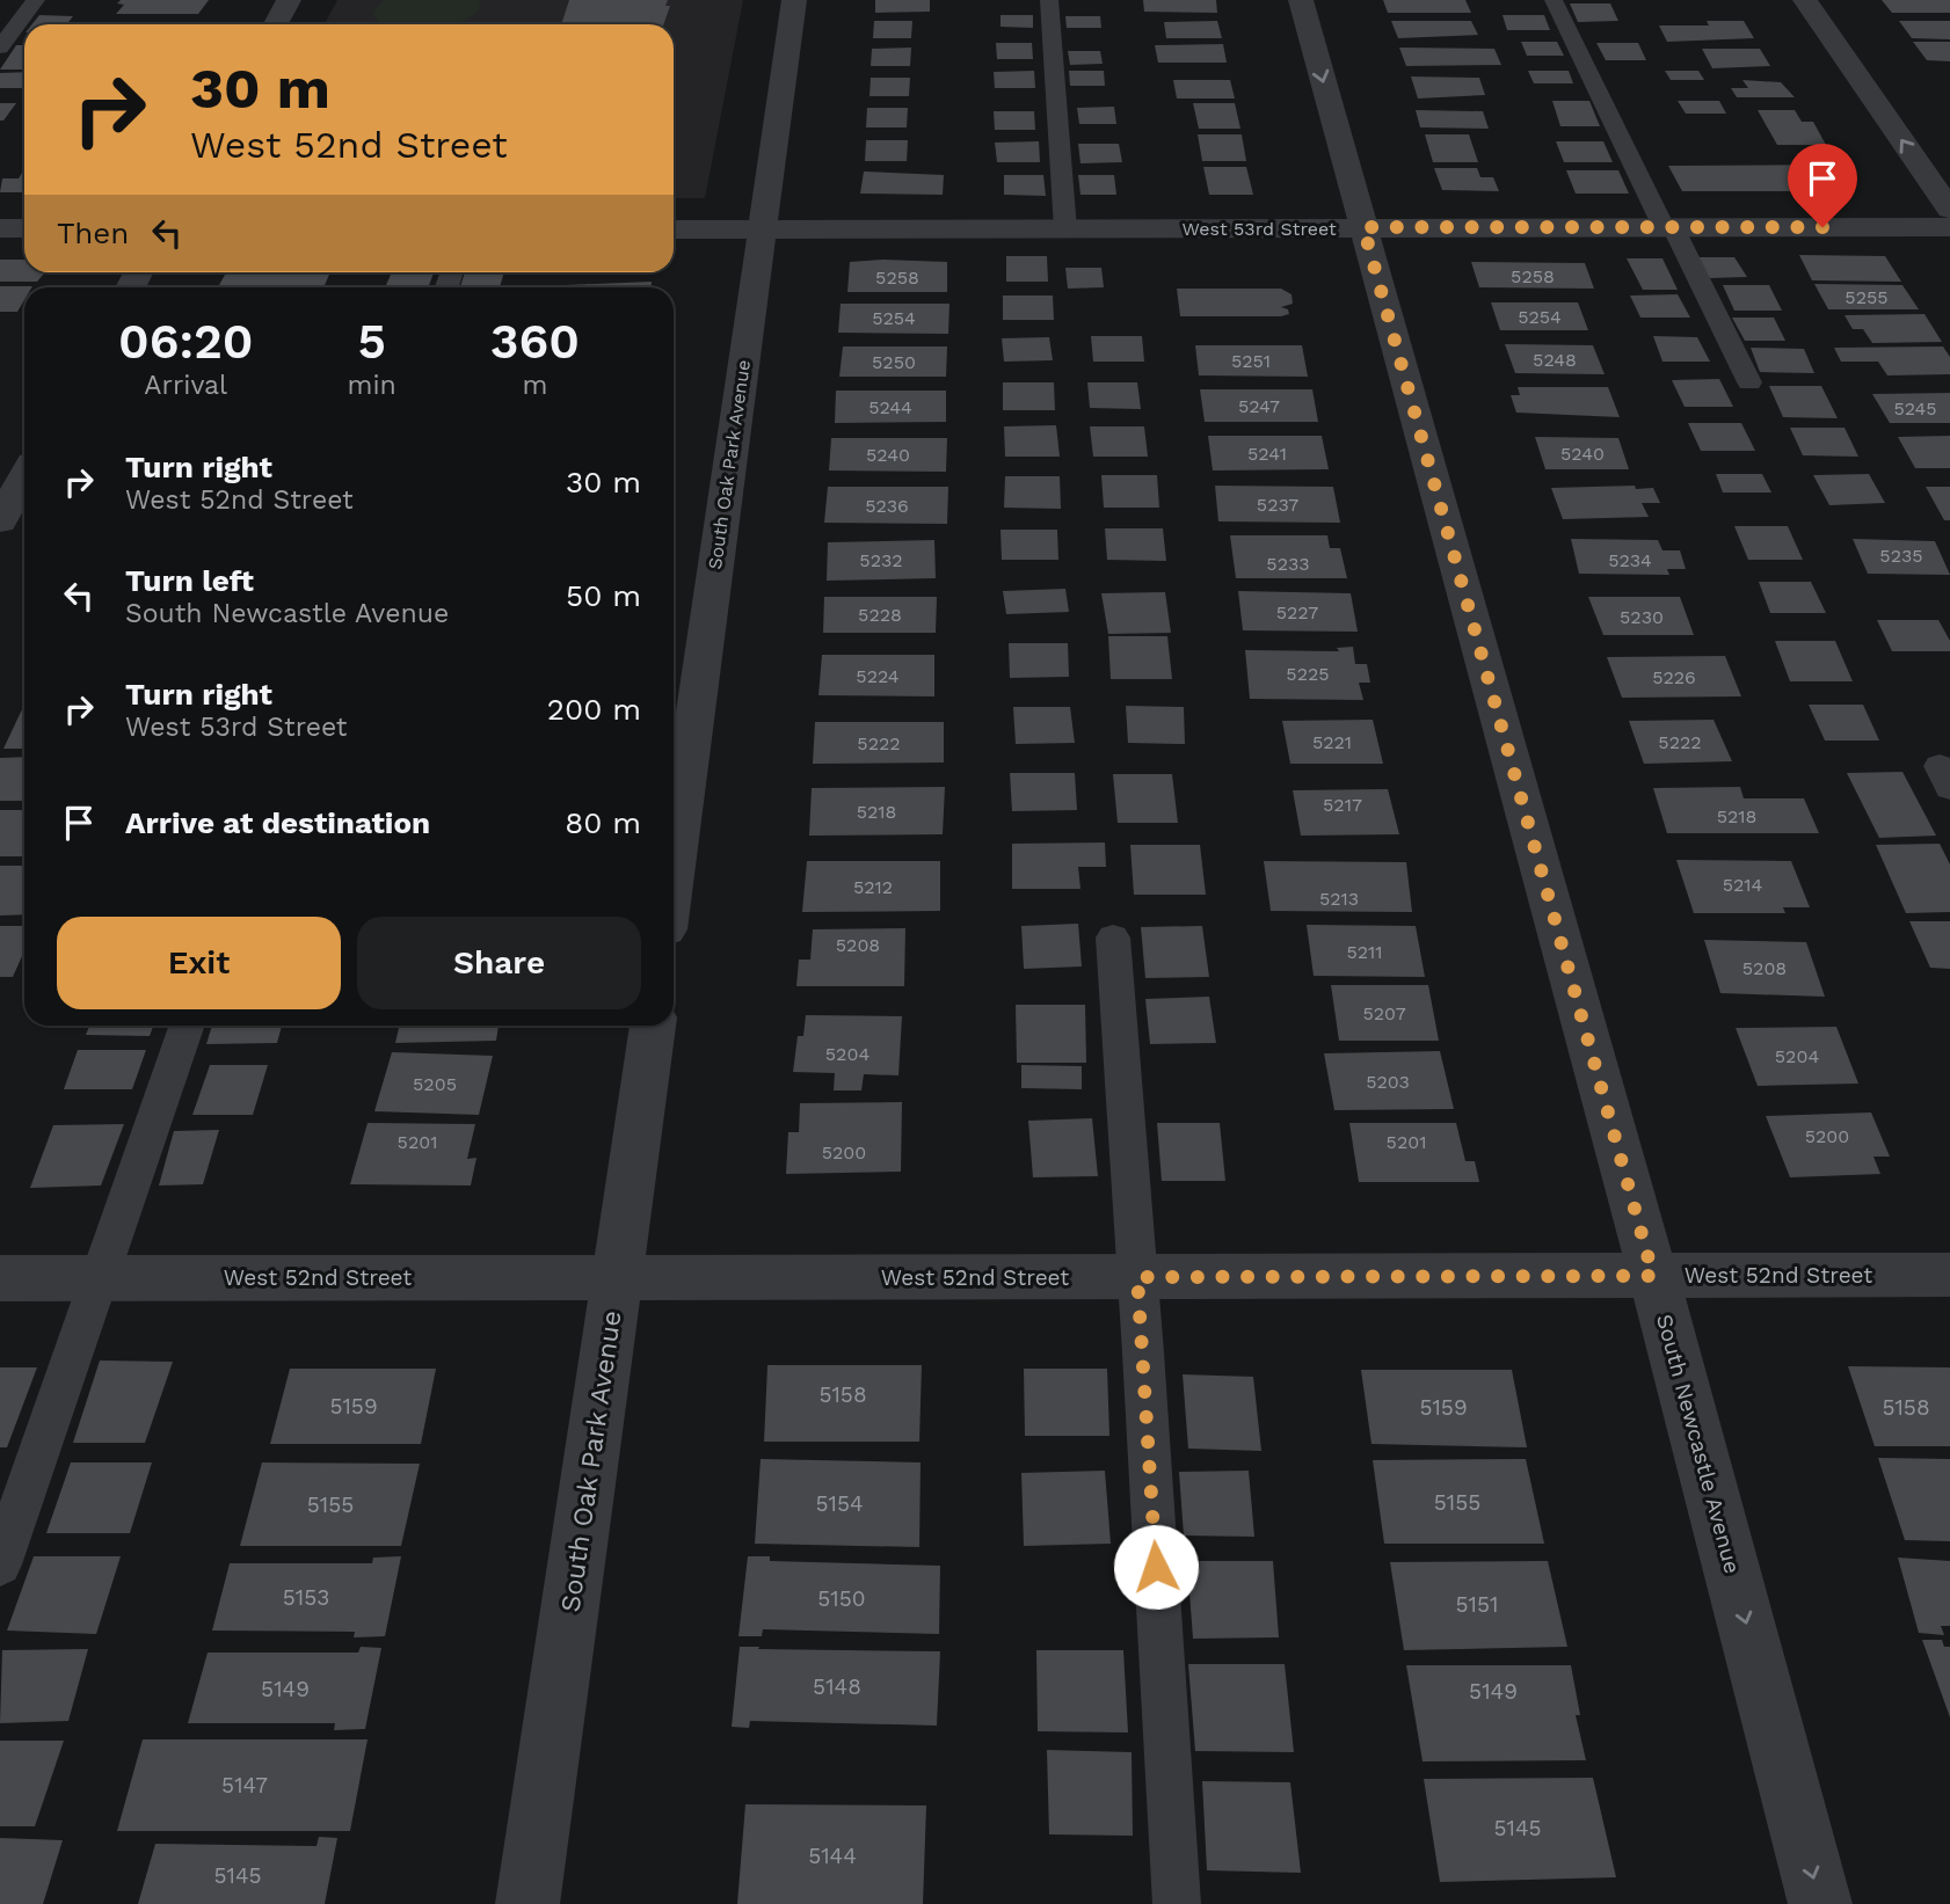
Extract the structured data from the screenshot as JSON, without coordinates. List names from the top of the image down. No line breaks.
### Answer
{"streets":{"street":["West 53rd Street","South Oak Park Avenue","West 52nd Street","South Newcastle Avenue"]},"crossings":[["West 53rd Street","South Oak Park Avenue"],["West 53rd Street","South Newcastle Avenue"],["South Oak Park Avenue","West 52nd Street"],["West 52nd Street","South Newcastle Avenue"]],"one_way":["South Newcastle Avenue"],"house_numbers":["5258","5258","5255","5254","5254","5248","5251","5250","5247","5244","5245","5241","5240","5240","5237","5236","5235","5232","5234","5233","5227","5228","5230","5225","5224","5226","5221","5222","5222","5217","5218","5218","5214","5212","5213","5208","5211","5208","5207","5204","5204","5203","5205","5200","5201","5201","5200","5158","5159","5159","5158","5155","5154","5155","5153","5150","5151","5148","5149","5149","5147","5145","5144","5145"],"page":{"turn":["30 m","West 52nd Street"],"then":"Then","eta":["06:20","Arrival","5","min","360","m"],"list":[{"name":"Turn right","note":"West 52nd Street","value":"30 m"},{"name":"Turn left","note":"South Newcastle Avenue","value":"50 m"},{"name":"Turn right","note":"West 53rd Street","value":"200 m"},{"name":"Arrive at destination","value":"80 m"}],"buttons":["Exit","Share"]}}
